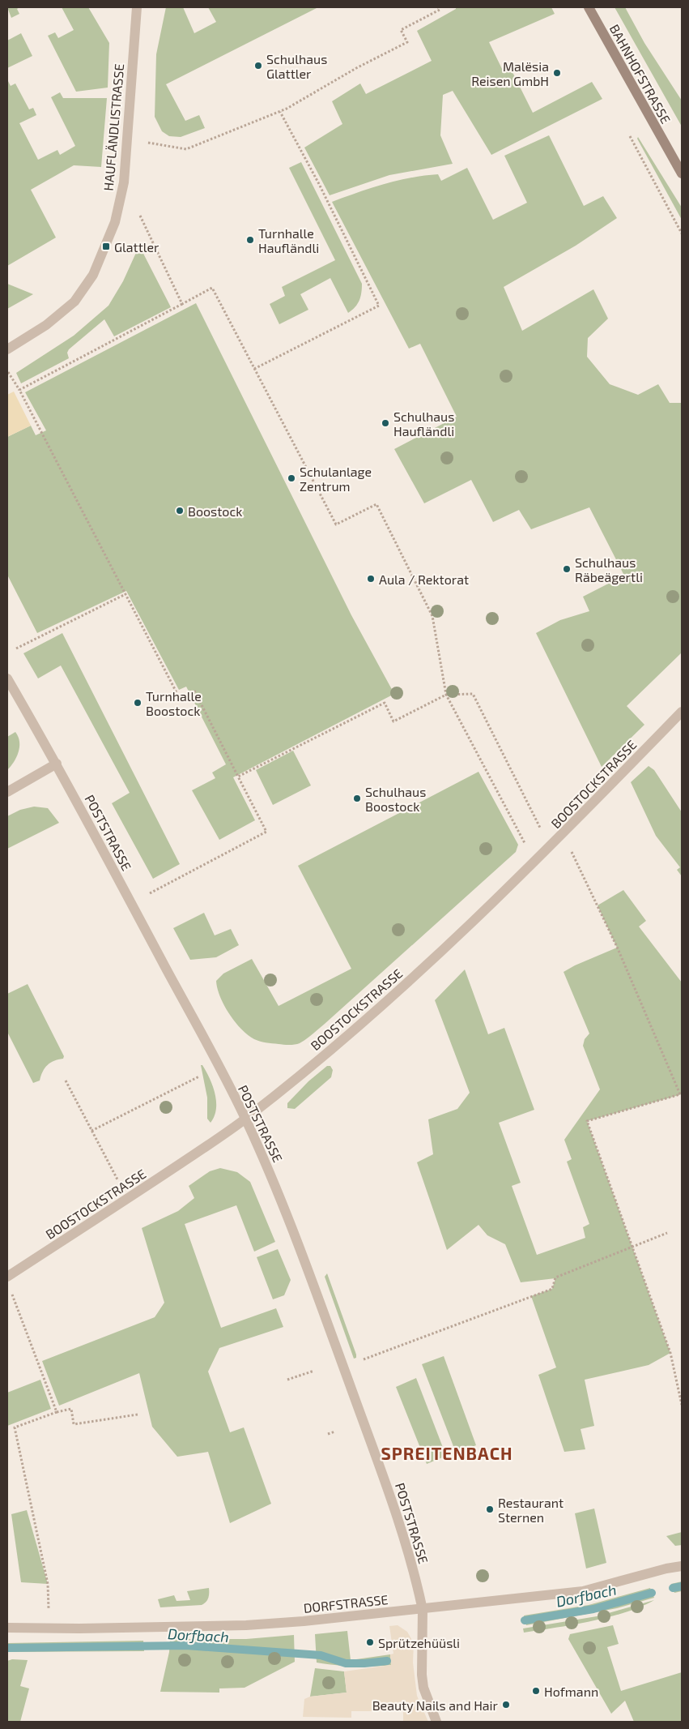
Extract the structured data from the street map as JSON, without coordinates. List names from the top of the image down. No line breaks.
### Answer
{"streets":{"street":["BAHNHOFSTRASSE","HAUFLÄNDLISTRASSE","BOOSTOCKSTRASSE","POSTSTRASSE","DORFSTRASSE"]},"crossings":[["BOOSTOCKSTRASSE","POSTSTRASSE"],["POSTSTRASSE","DORFSTRASSE"]],"districts":["SPREITENBACH"],"water":["Dorfbach"],"places":{"other":["Schulhaus Glattler","Malësia Reisen GmbH","Turnhalle Haufländli","Schulhaus Haufländli","Schulanlage Zentrum","Boostock","Schulhaus Räbeägertli","Aula / Rektorat","Turnhalle Boostock","Schulhaus Boostock","Restaurant Sternen","Sprützehüüsli","Hofmann","Beauty Nails and Hair"],"transit":["Glattler"]}}
